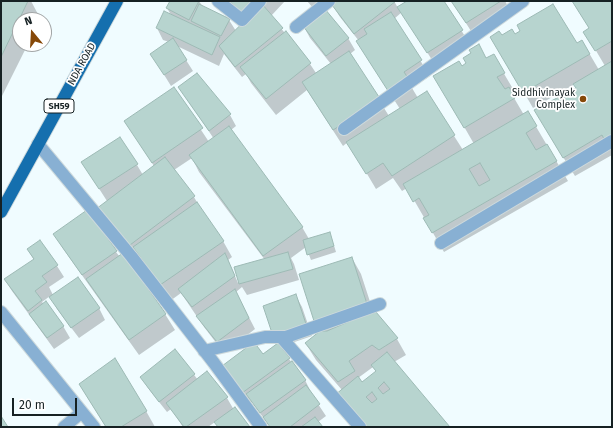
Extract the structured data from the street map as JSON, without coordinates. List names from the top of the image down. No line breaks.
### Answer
{"streets":{"main road":["NDA ROAD","SH59"]},"places":["Siddhivinayak Complex"],"scale_bar":"20 m","north":"top"}
